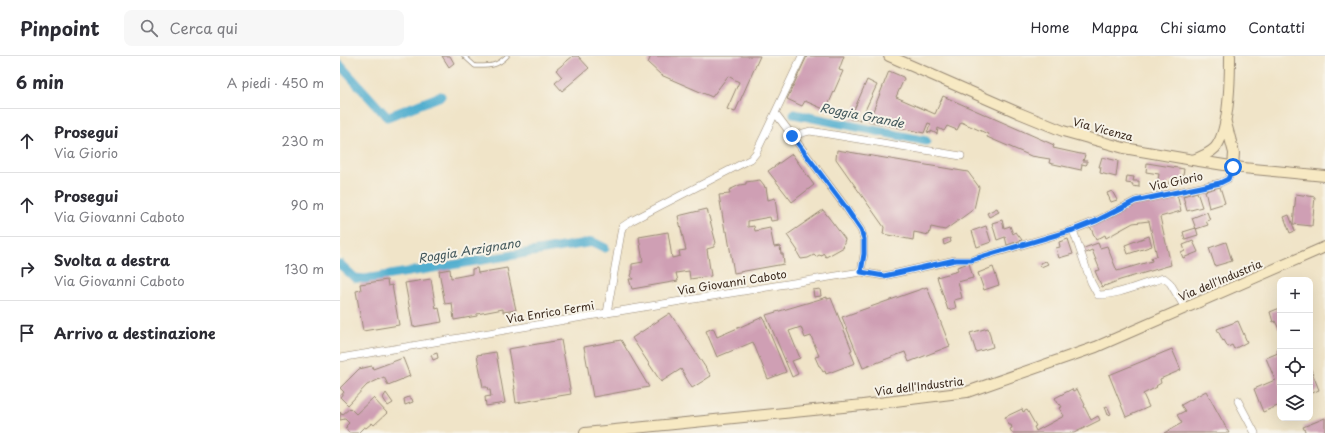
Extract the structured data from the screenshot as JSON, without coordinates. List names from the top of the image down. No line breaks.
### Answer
{"streets":{"main road":["Via Vicenza","Via dell'Industria"],"street":["Via Giorio","Via Giovanni Caboto","Via Enrico Fermi"]},"crossings":[["Via Vicenza","Via Giorio"],["Via Giorio","Via Giovanni Caboto"],["Via Giovanni Caboto","Via Enrico Fermi"]],"water":["Roggia Grande","Roggia Arzignano"],"page":{"header":"Pinpoint","search":"Cerca qui","nav":["Home","Mappa","Chi siamo","Contatti"],"heading":["6 min","A piedi · 450 m"],"list":[["Prosegui","Via Giorio","230 m"],["Prosegui","Via Giovanni Caboto","90 m"],["Svolta a destra","Via Giovanni Caboto","130 m"],"Arrivo a destinazione"],"map_buttons":["+","−"]}}
